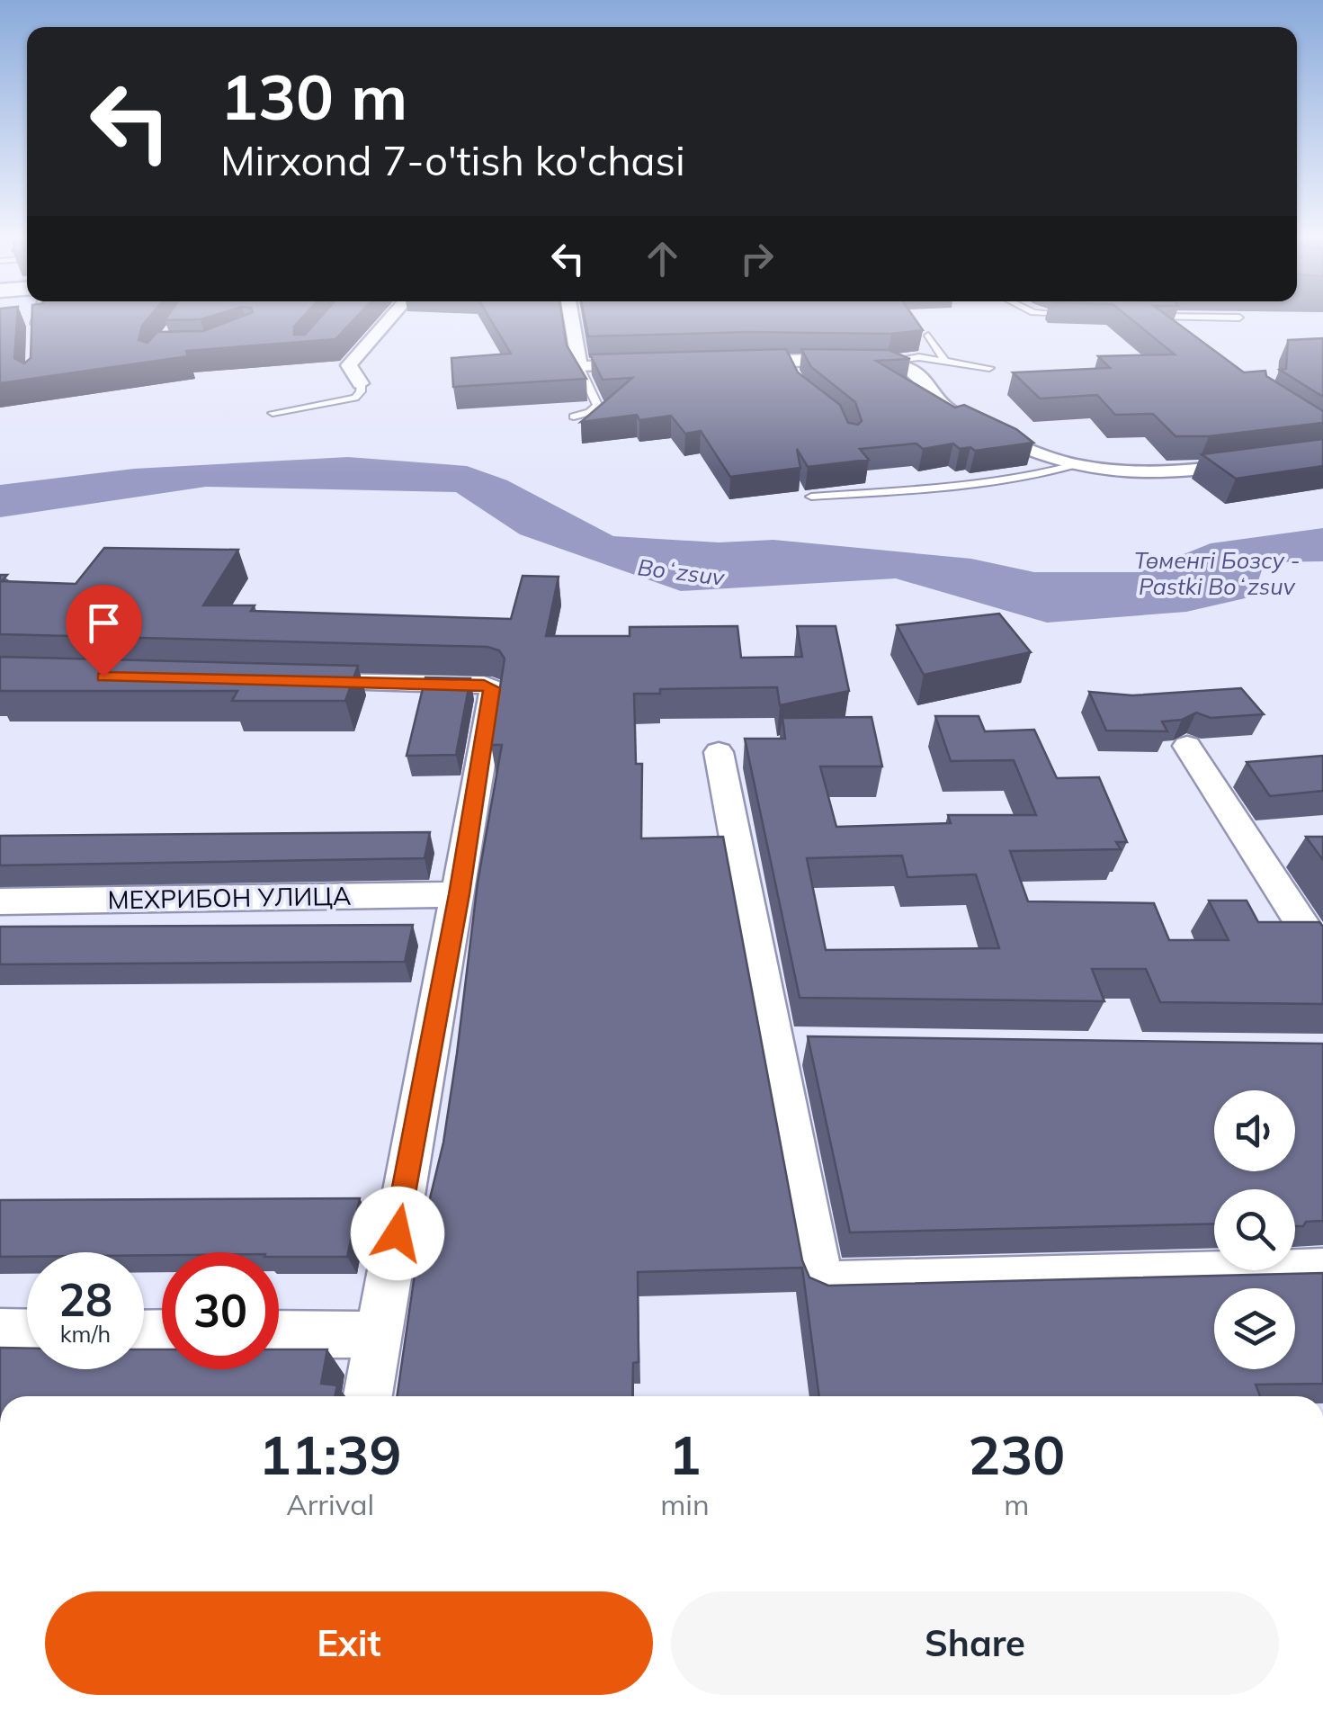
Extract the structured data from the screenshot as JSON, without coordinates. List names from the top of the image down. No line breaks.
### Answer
{"streets":{"street":["МЕХРИБОН УЛИЦА"]},"water":["Төменгі Бозсу - Pastki Boʻzsuv","Boʻzsuv"],"page":{"turn":["130 m","Mirxond 7-o'tish ko'chasi"],"speed":"28 km/h","limit":"30","eta":["11:39","Arrival","1","min","230","m"],"buttons":["Exit","Share"]}}
